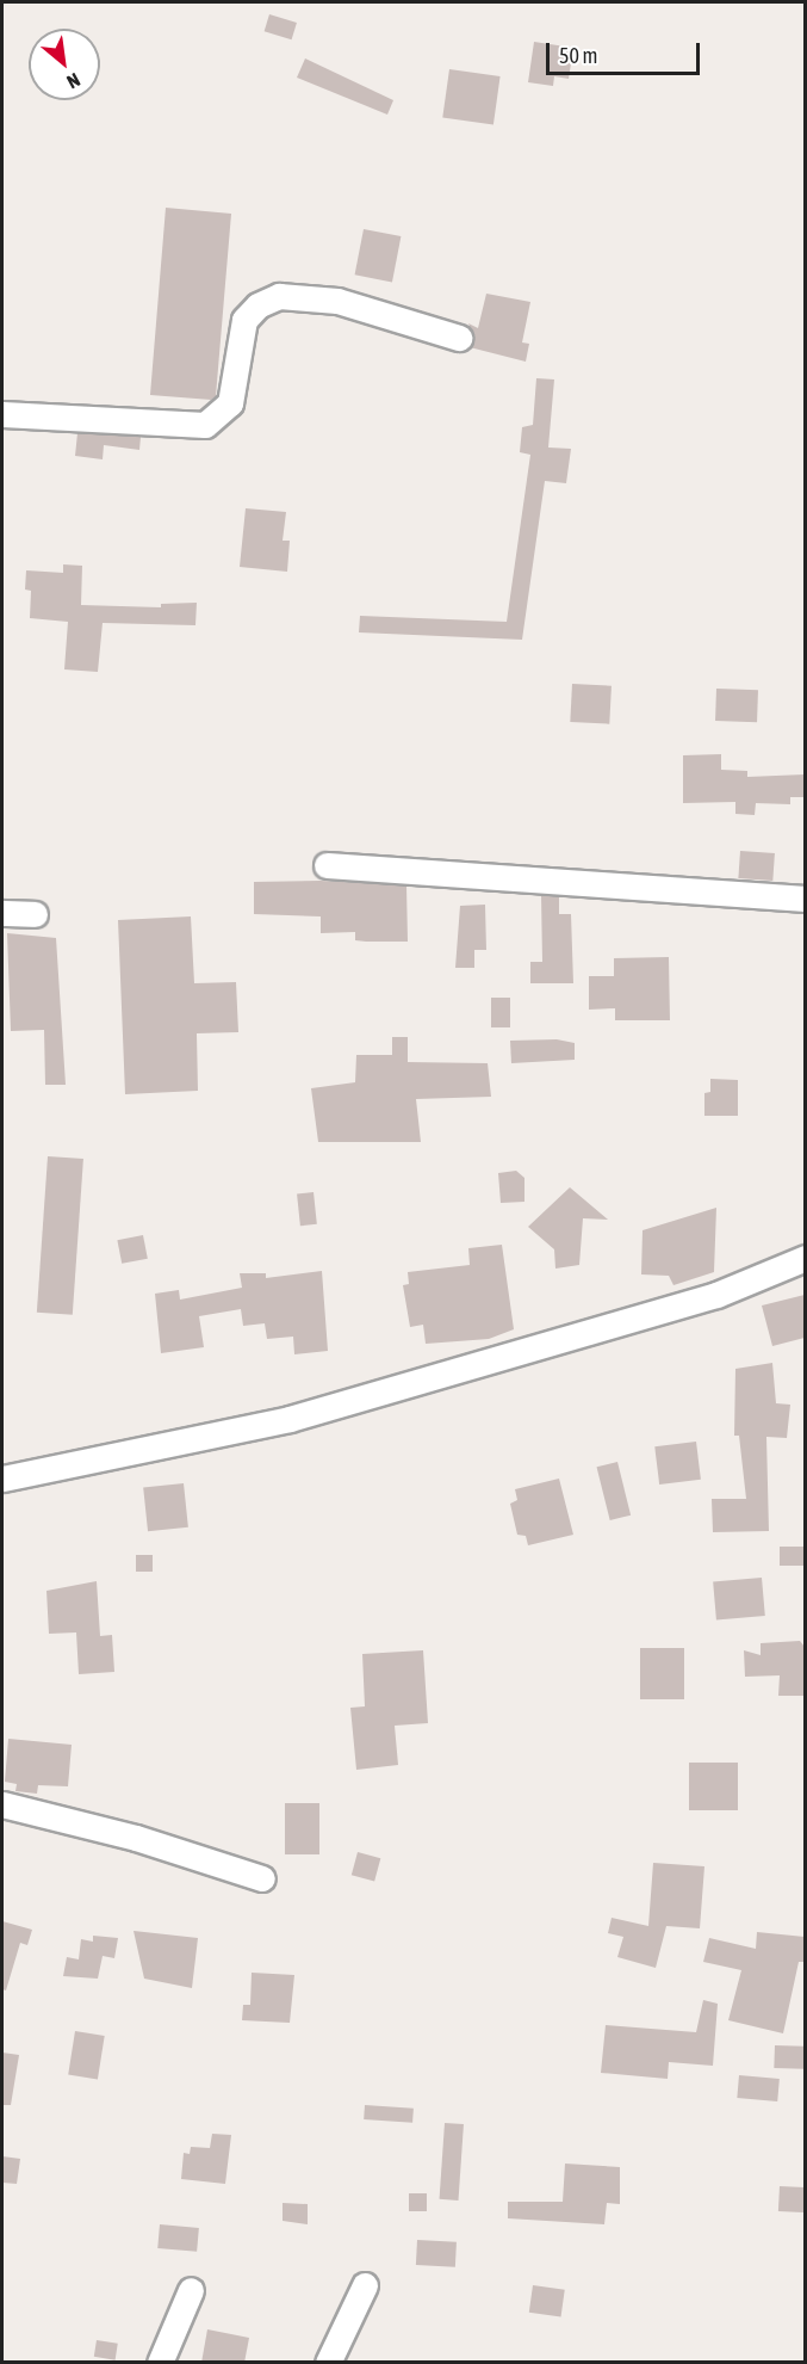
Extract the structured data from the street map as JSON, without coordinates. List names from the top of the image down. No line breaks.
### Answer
{"scale_bar":"50 m","north":"bottom right"}
